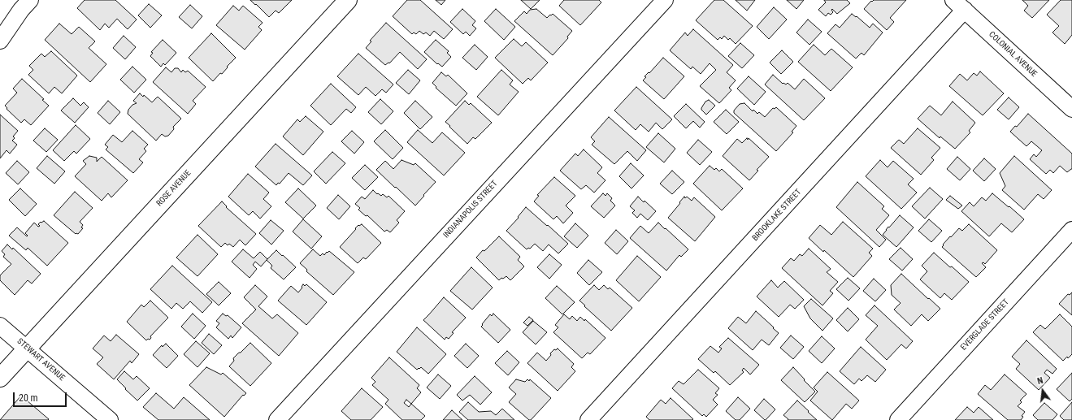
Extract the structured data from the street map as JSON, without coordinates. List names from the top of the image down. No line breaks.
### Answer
{"streets":{"street":["COLONIAL AVENUE","ROSE AVENUE","INDIANAPOLIS STREET","BROOKLAKE STREET","EVERGLADE STREET","STEWART AVENUE"]},"crossings":[["COLONIAL AVENUE","BROOKLAKE STREET"],["ROSE AVENUE","STEWART AVENUE"]],"scale_bar":"20 m","north":"top"}
